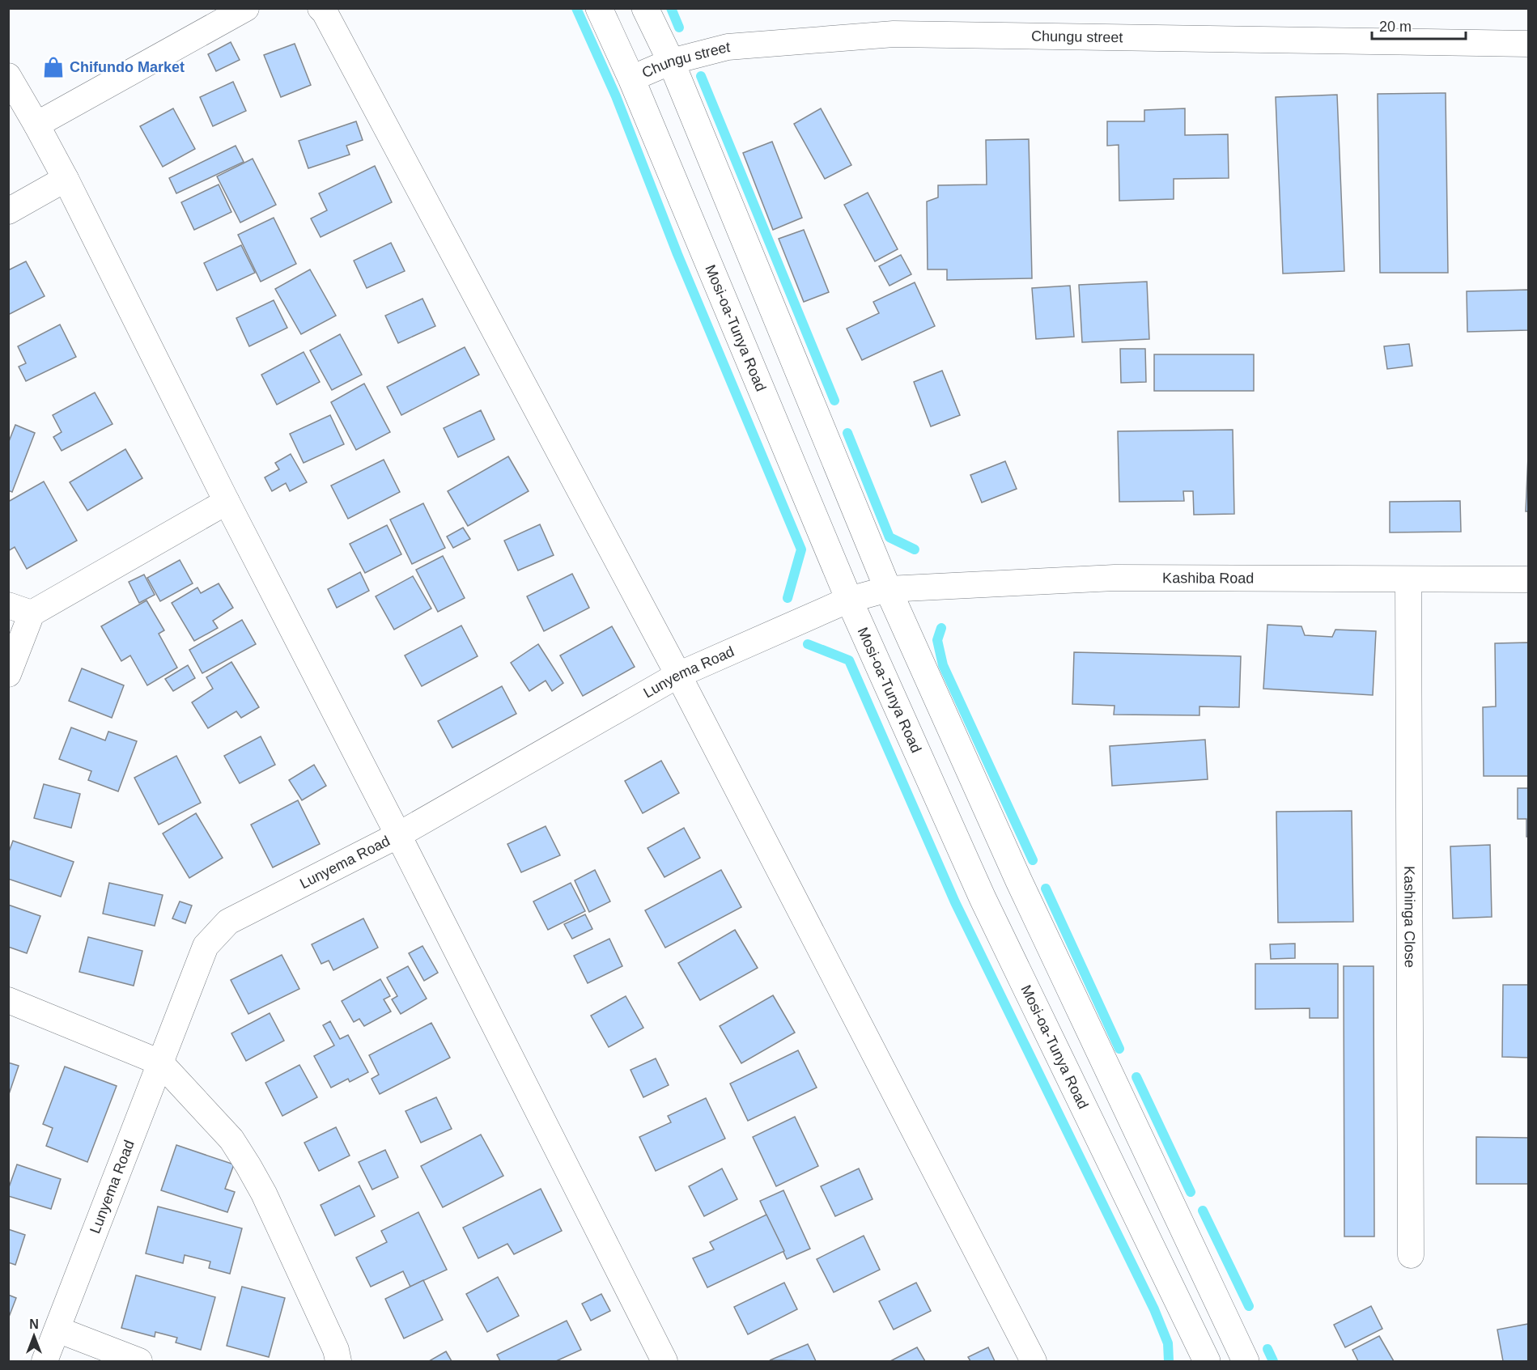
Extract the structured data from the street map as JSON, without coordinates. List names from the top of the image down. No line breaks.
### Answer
{"streets":{"main road":["Mosi-oa-Tunya Road"],"street":["Chungu street","Kashiba Road","Lunyema Road","Kashinga Close"]},"crossings":[["Chungu street","Mosi-oa-Tunya Road"],["Mosi-oa-Tunya Road","Lunyema Road"],["Kashiba Road","Lunyema Road"],["Kashiba Road","Kashinga Close"]],"places":{"shop":["Chifundo Market"]},"scale_bar":"20 m","north":"top"}
